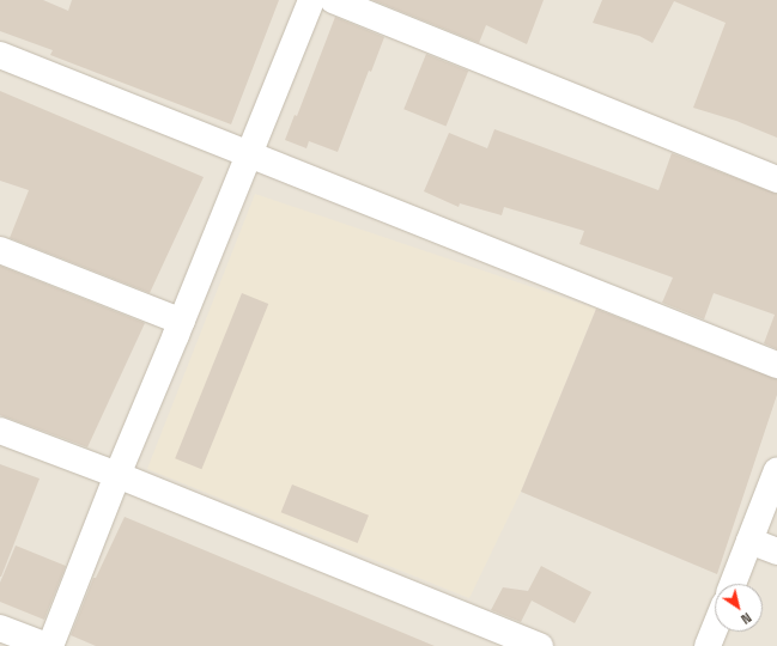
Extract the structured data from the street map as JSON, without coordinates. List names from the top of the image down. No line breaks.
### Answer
{"north":"bottom right"}
